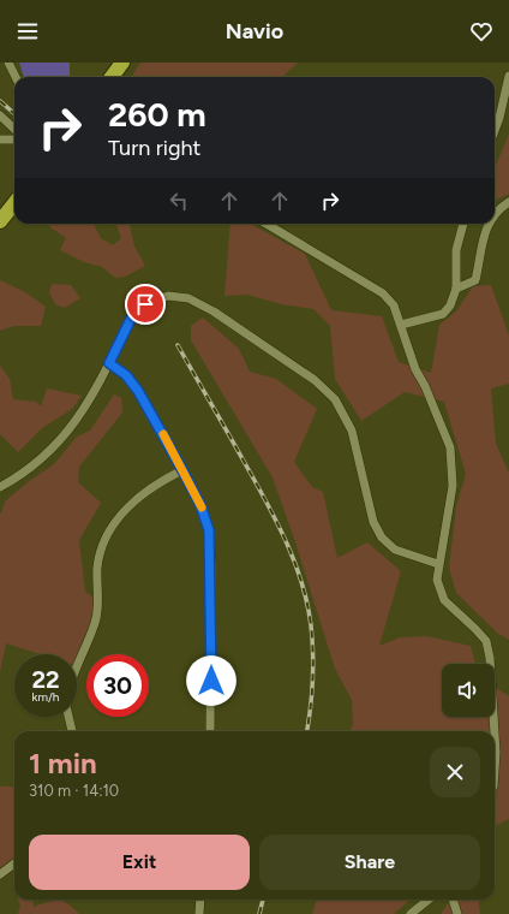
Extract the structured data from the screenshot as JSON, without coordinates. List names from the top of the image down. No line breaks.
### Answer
{"page":{"header":"Navio","turn":["260 m","Turn right"],"speed":"22 km/h","limit":"30","heading":["1 min","310 m · 14:10"],"buttons":["Exit","Share"]}}
